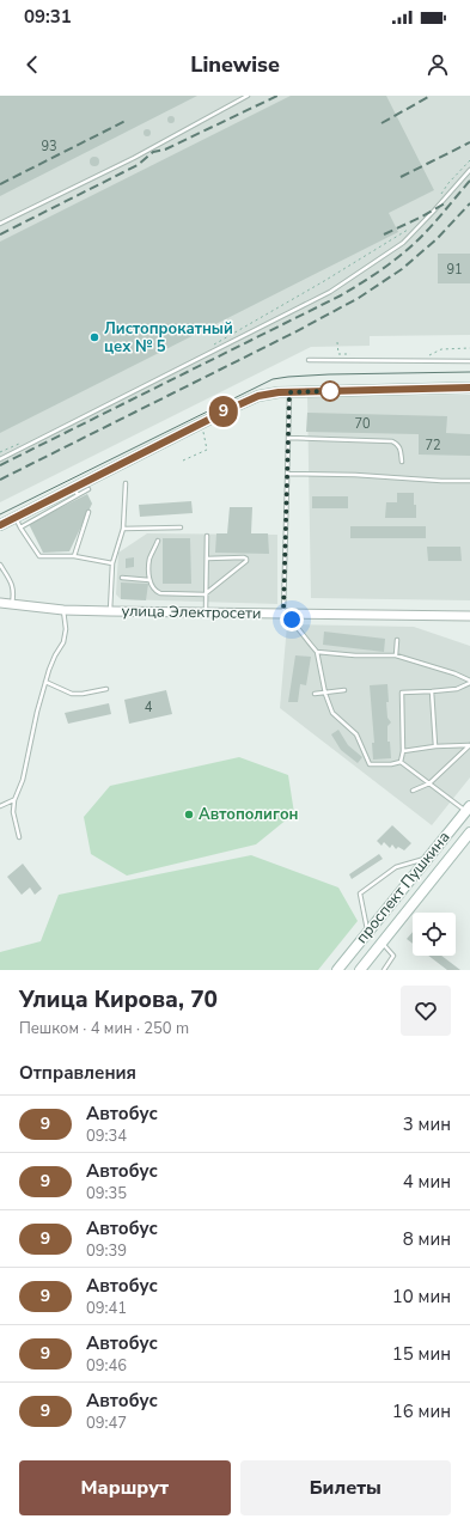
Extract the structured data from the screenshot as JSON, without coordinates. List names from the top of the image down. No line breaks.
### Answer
{"streets":{"main road":["проспект Пушкина"],"street":["улица Электросети"]},"places":["Листопрокатный цех № 5","Автополигон"],"lines":["bus line 9"],"house_numbers":["93","91","70","72","4"],"page":{"status":"09:31","header":"Linewise","on_map":"9","heading":[["Улица Кирова, 70","Пешком · 4 мин · 250 m"],"Отправления"],"list":[{"mark":"9","name":"Автобус","note":"09:34","value":"3 мин"},{"mark":"9","name":"Автобус","note":"09:35","value":"4 мин"},{"mark":"9","name":"Автобус","note":"09:39","value":"8 мин"},{"mark":"9","name":"Автобус","note":"09:41","value":"10 мин"},{"mark":"9","name":"Автобус","note":"09:46","value":"15 мин"},{"mark":"9","name":"Автобус","note":"09:47","value":"16 мин"}],"buttons":["Маршрут","Билеты"]}}
